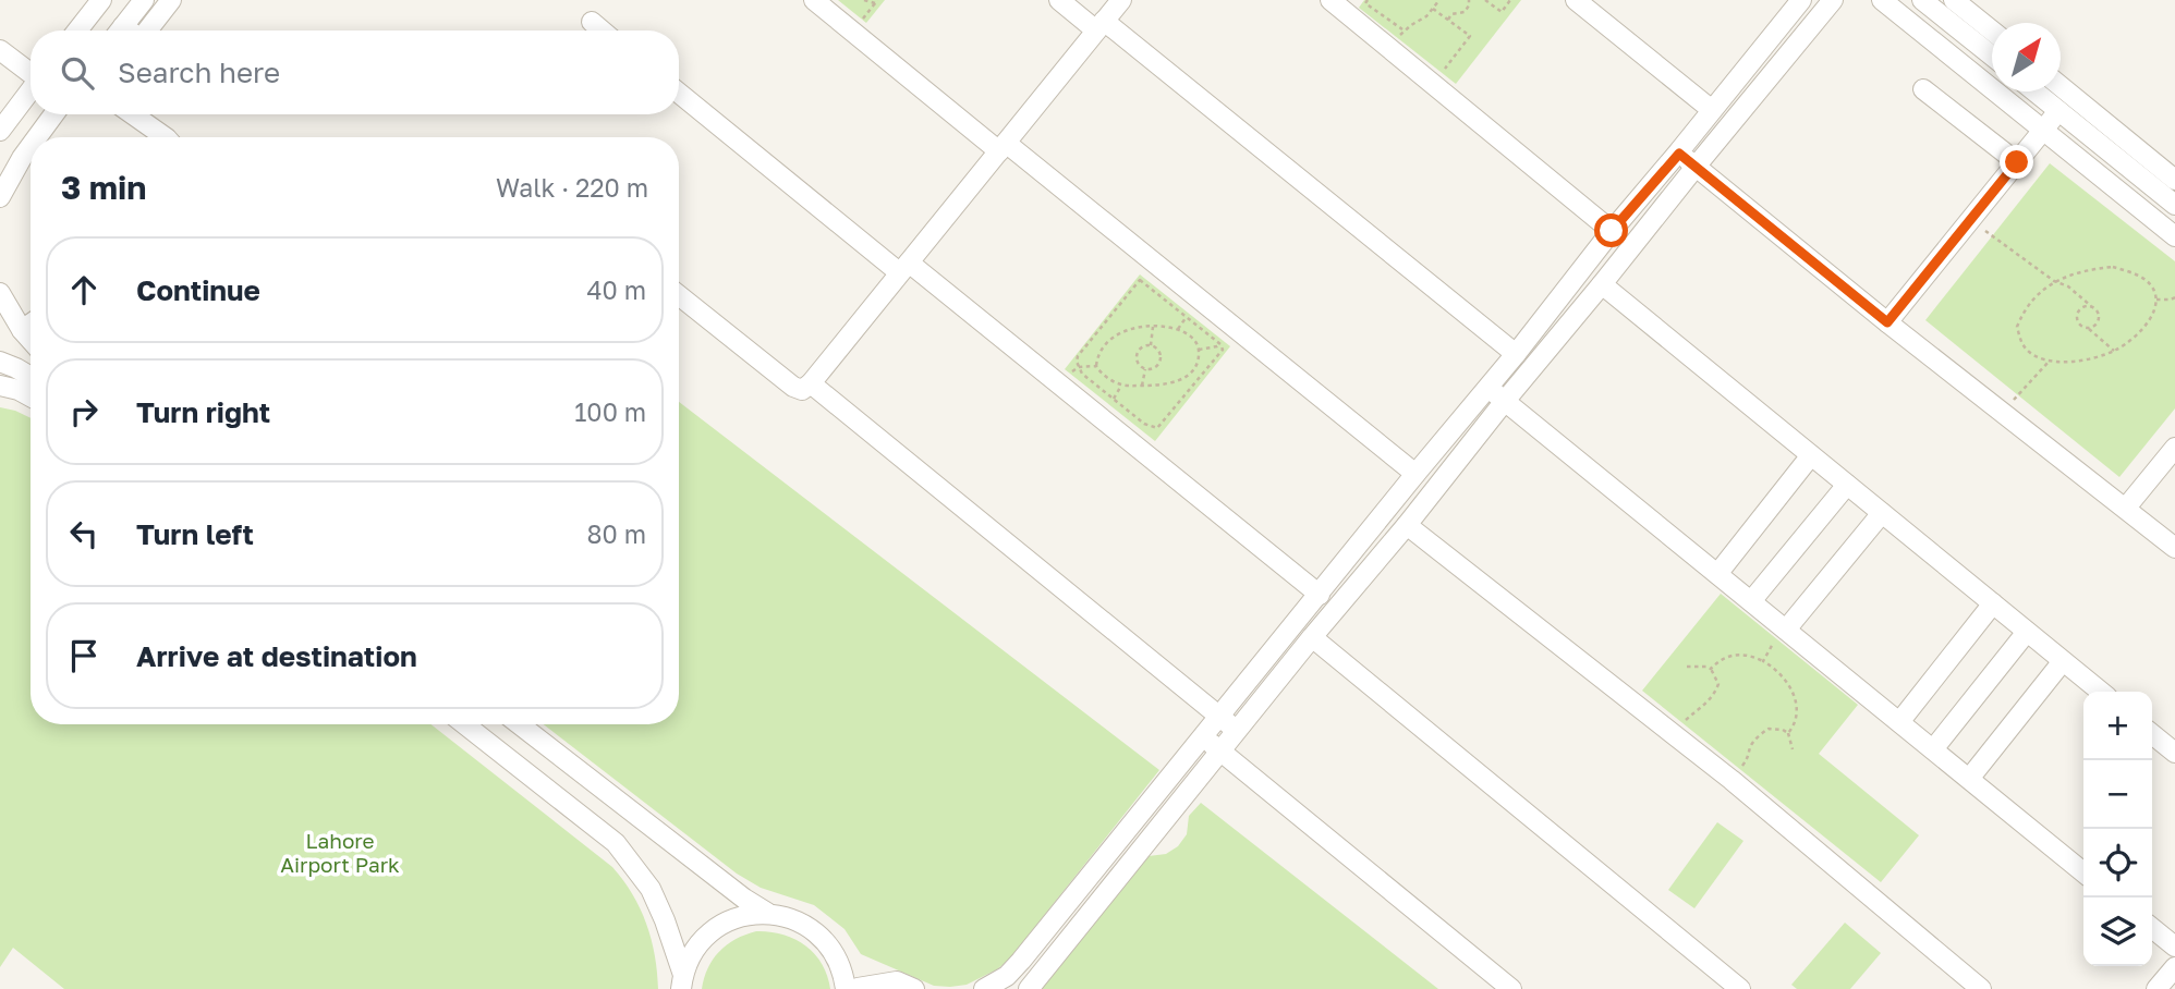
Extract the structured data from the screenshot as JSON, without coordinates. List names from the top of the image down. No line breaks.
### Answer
{"parks":["Lahore Airport Park"],"north":"top right","page":{"search":"Search here","heading":["3 min","Walk · 220 m"],"list":[["Continue","40 m"],["Turn right","100 m"],["Turn left","80 m"],"Arrive at destination"],"map_buttons":["+","−"]}}
